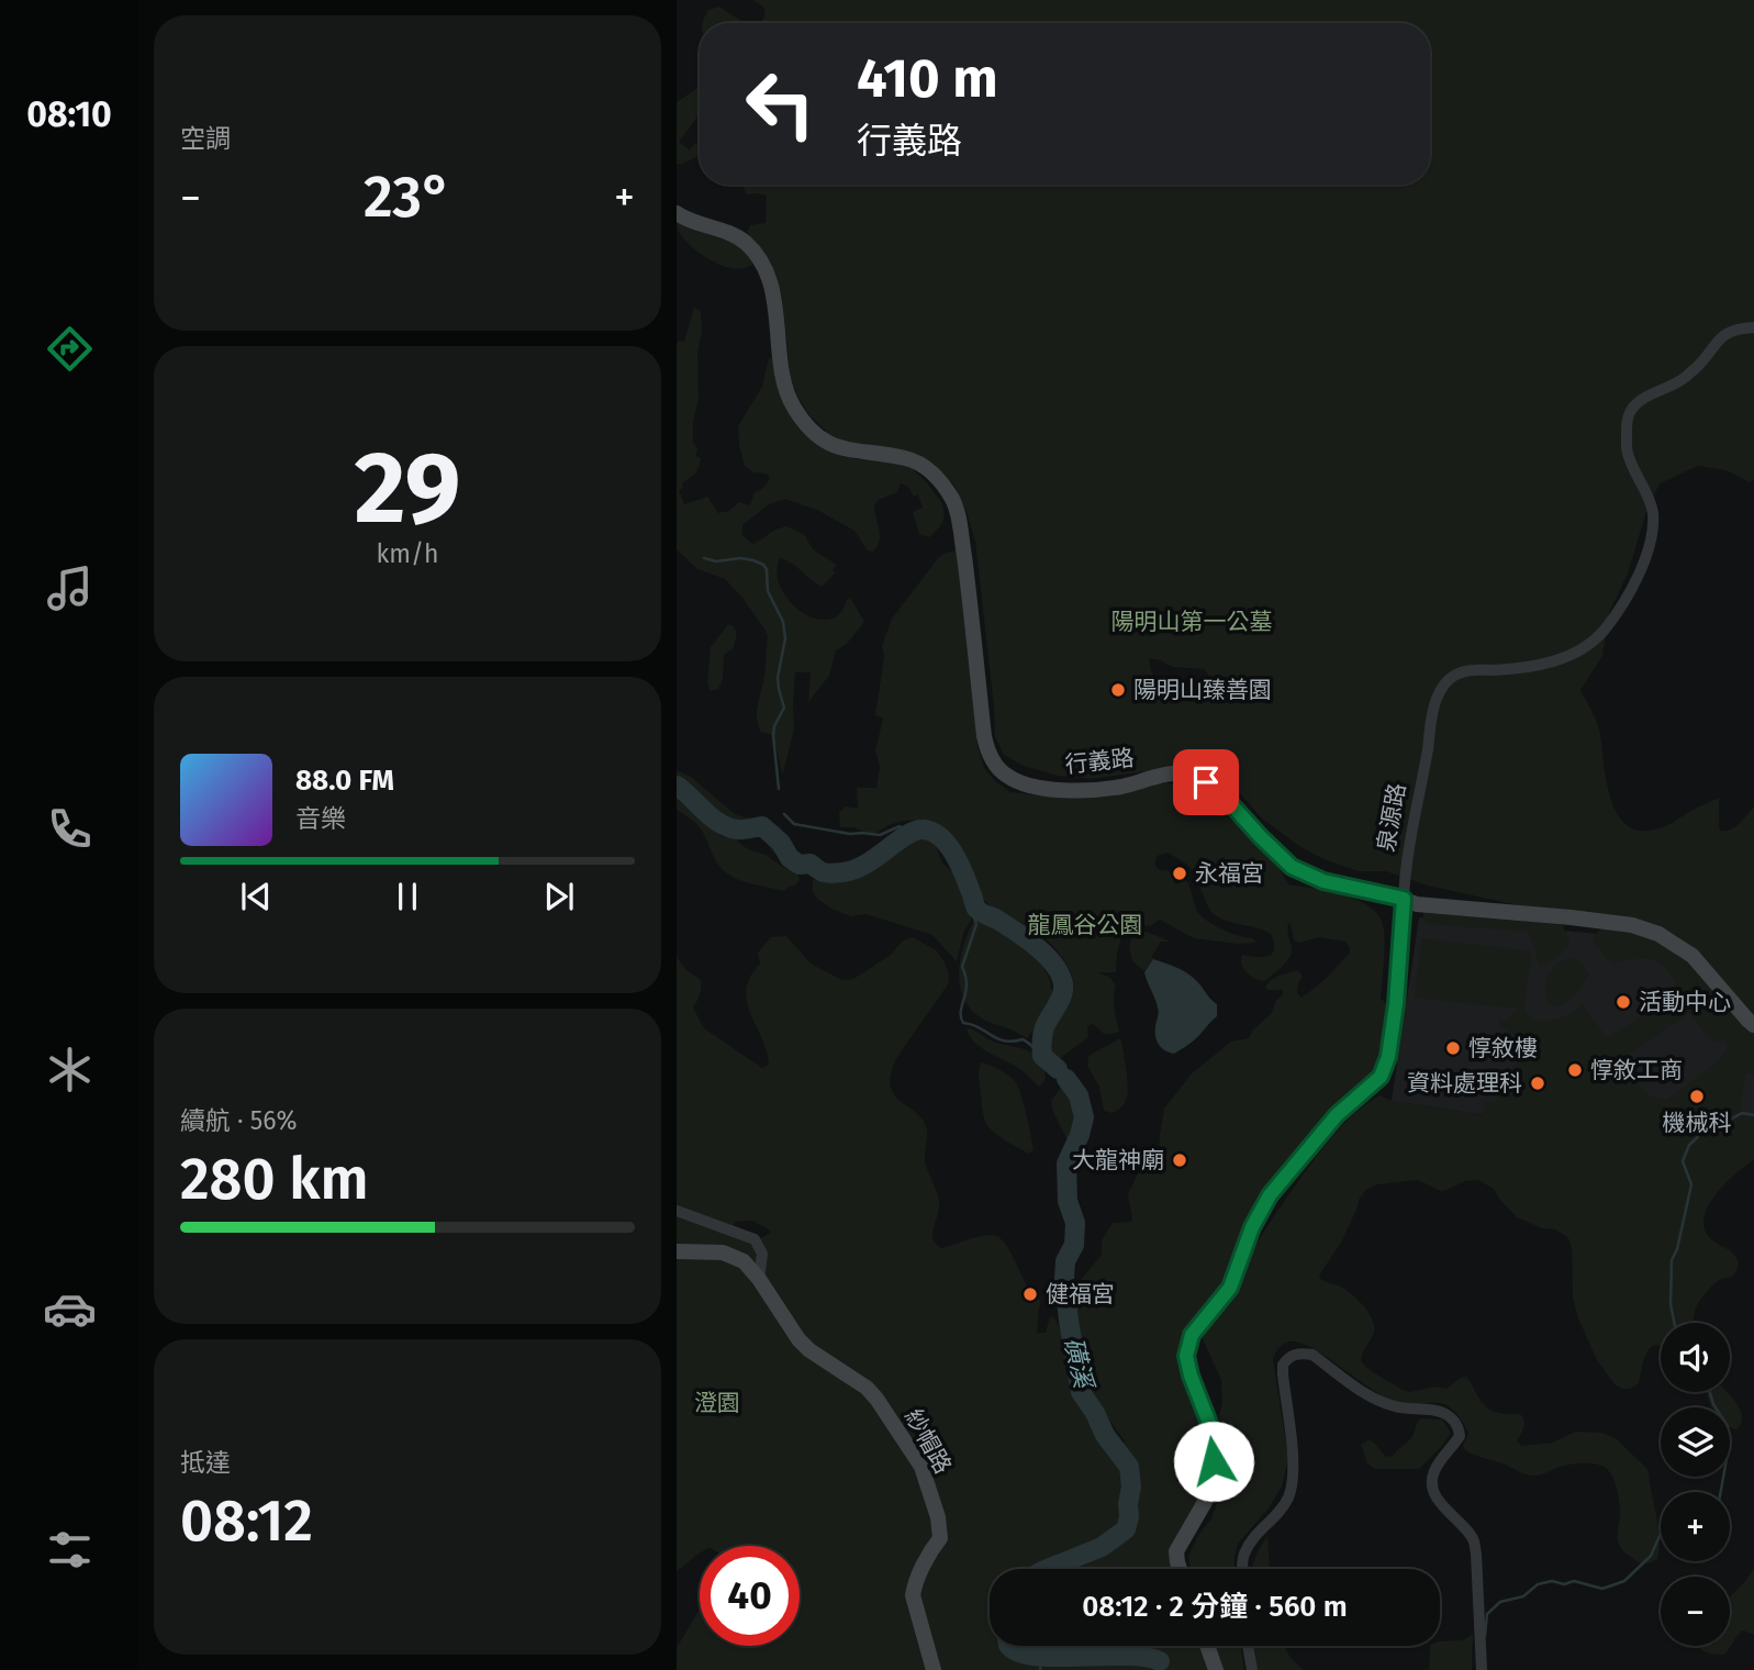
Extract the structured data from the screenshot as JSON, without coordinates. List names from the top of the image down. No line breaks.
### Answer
{"streets":{"street":["行義路","泉源路","紗帽路"]},"crossings":[["行義路","泉源路"]],"water":["磺溪"],"parks":["陽明山第一公墓","龍鳳谷公園","澄園"],"places":["陽明山臻善園","永福宮","活動中心","惇敘樓","惇敘工商","資料處理科","機械科","大龍神廟","健福宮"],"page":{"tabs":"08:10","tile":["空調",["29","km/h"],["續航 · 56%","280 km"],["抵達","08:12"]],"turn":["410 m","行義路"],"heat":["−","23°","+"],"song":["88.0 FM","音樂"],"map_buttons":["+","−"],"limit":"40","trip":"08:12 · 2 分鐘 · 560 m"}}
